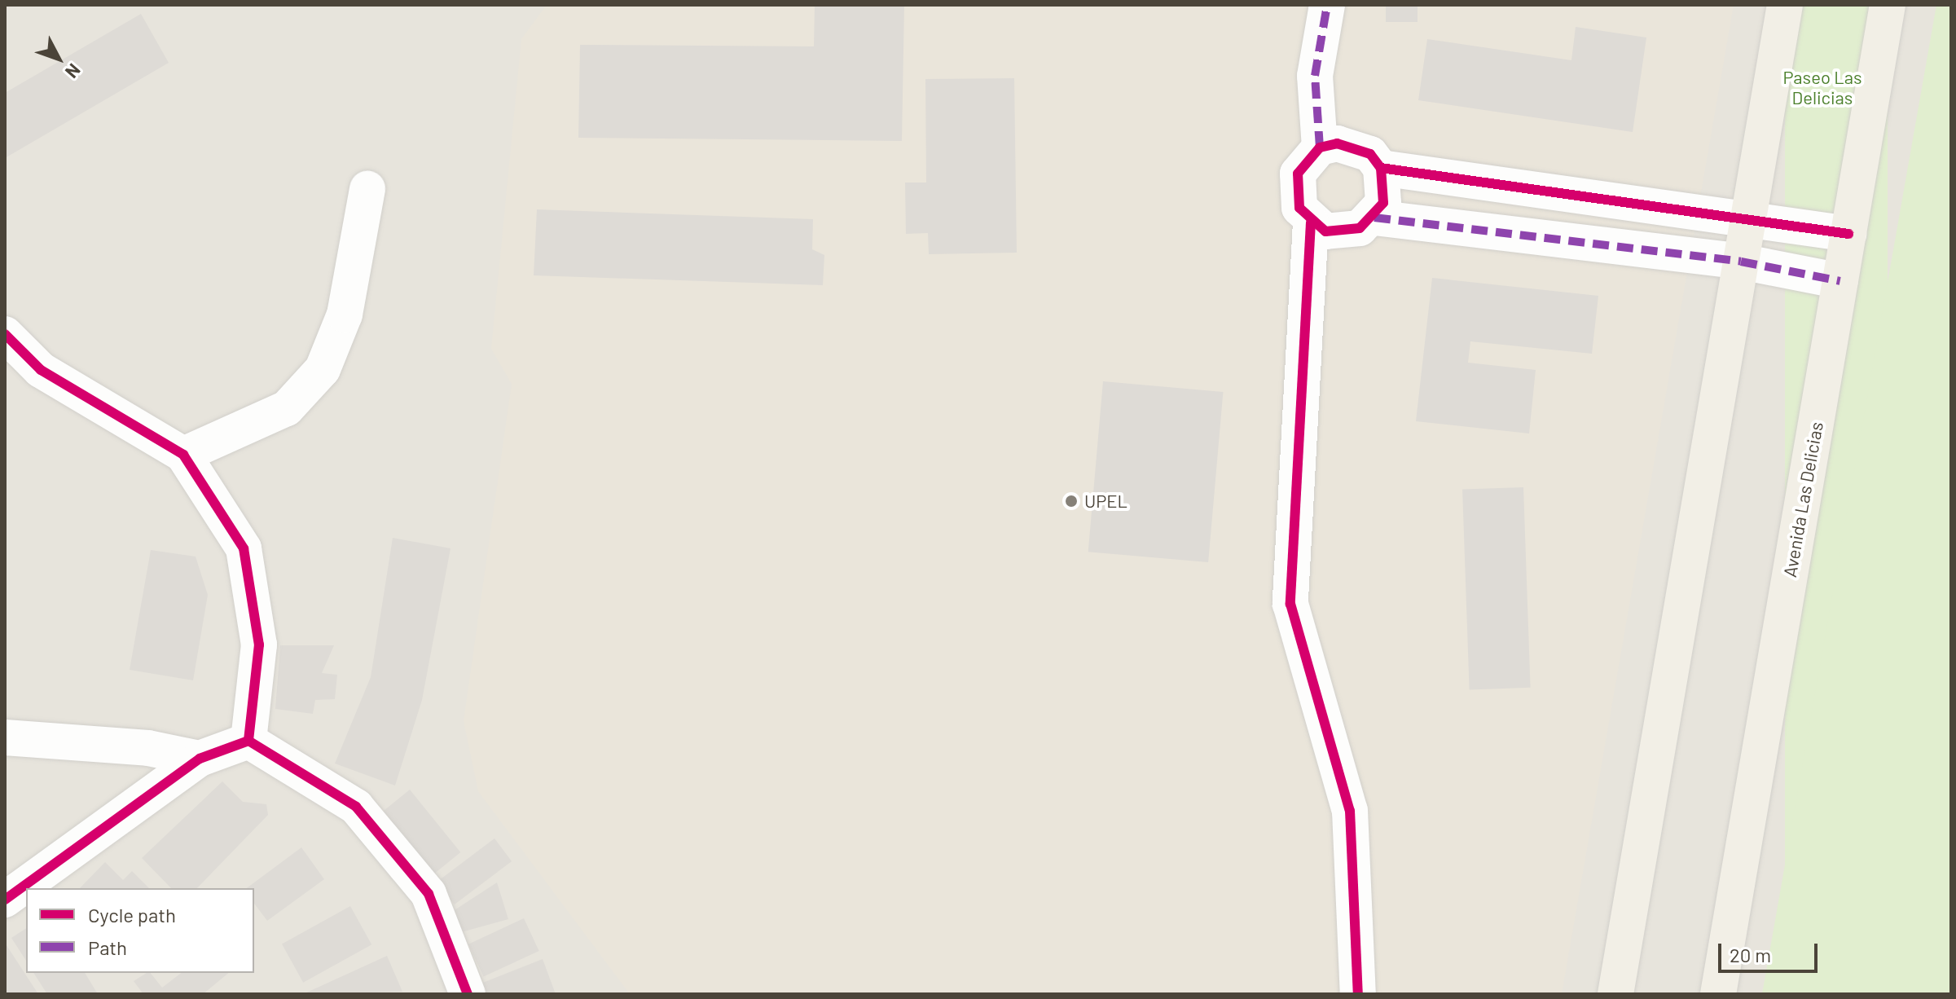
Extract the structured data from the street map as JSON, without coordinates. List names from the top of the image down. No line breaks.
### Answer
{"streets":{"main road":["Avenida Las Delicias"]},"parks":["Paseo Las Delicias"],"places":["UPEL"],"legend":["Cycle path","Path"],"scale_bar":"20 m","north":"bottom right"}
